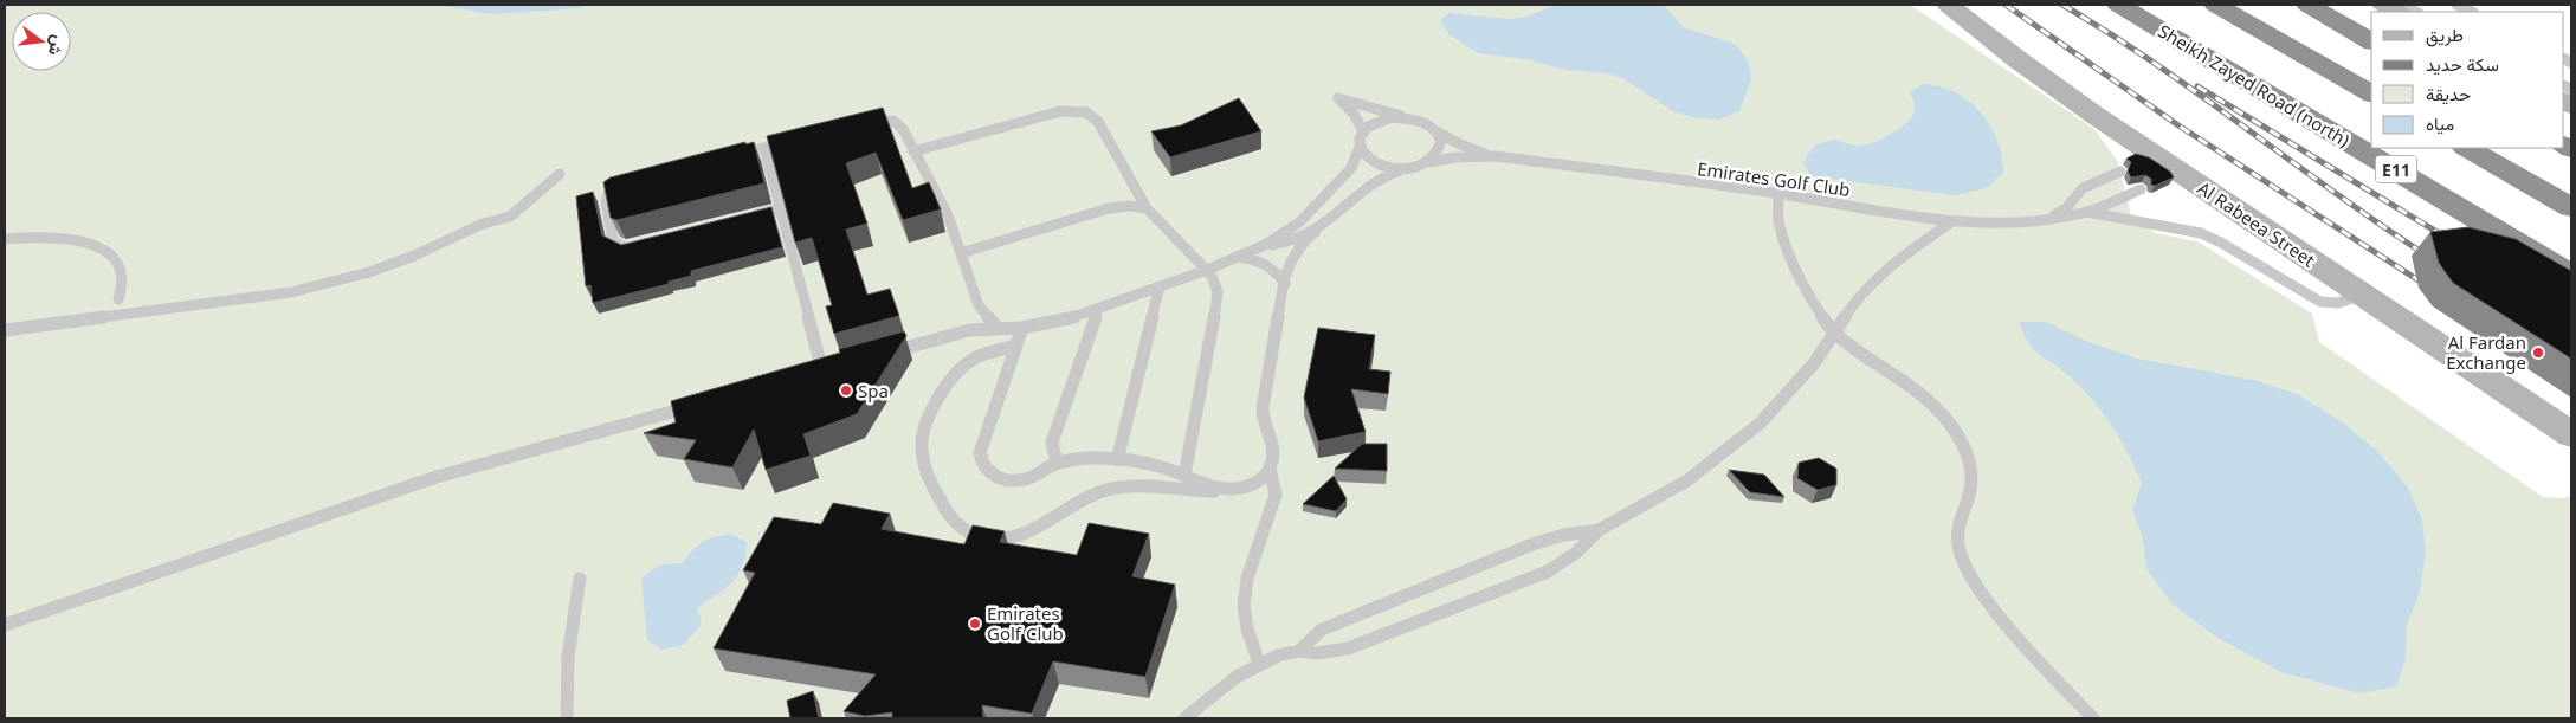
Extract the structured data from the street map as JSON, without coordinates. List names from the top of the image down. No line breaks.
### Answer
{"streets":{"highway":["Sheikh Zayed Road (north)","E11"],"main road":["Al Rabeea Street"],"lane":["Emirates Golf Club"]},"places":["Al Fardan Exchange","Spa","Emirates Golf Club"],"legend":["طريق","سكة حديد","حديقة","مياه"],"north":"right"}
